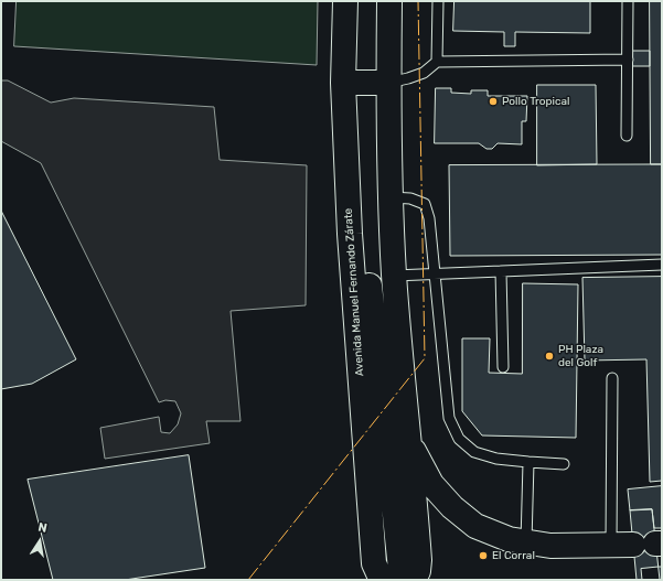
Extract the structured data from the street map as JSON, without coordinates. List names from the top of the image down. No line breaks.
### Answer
{"streets":{"main road":["Avenida Manuel Fernando Zárate"]},"places":["Pollo Tropical","PH Plaza del Golf","El Corral"],"north":"top"}
